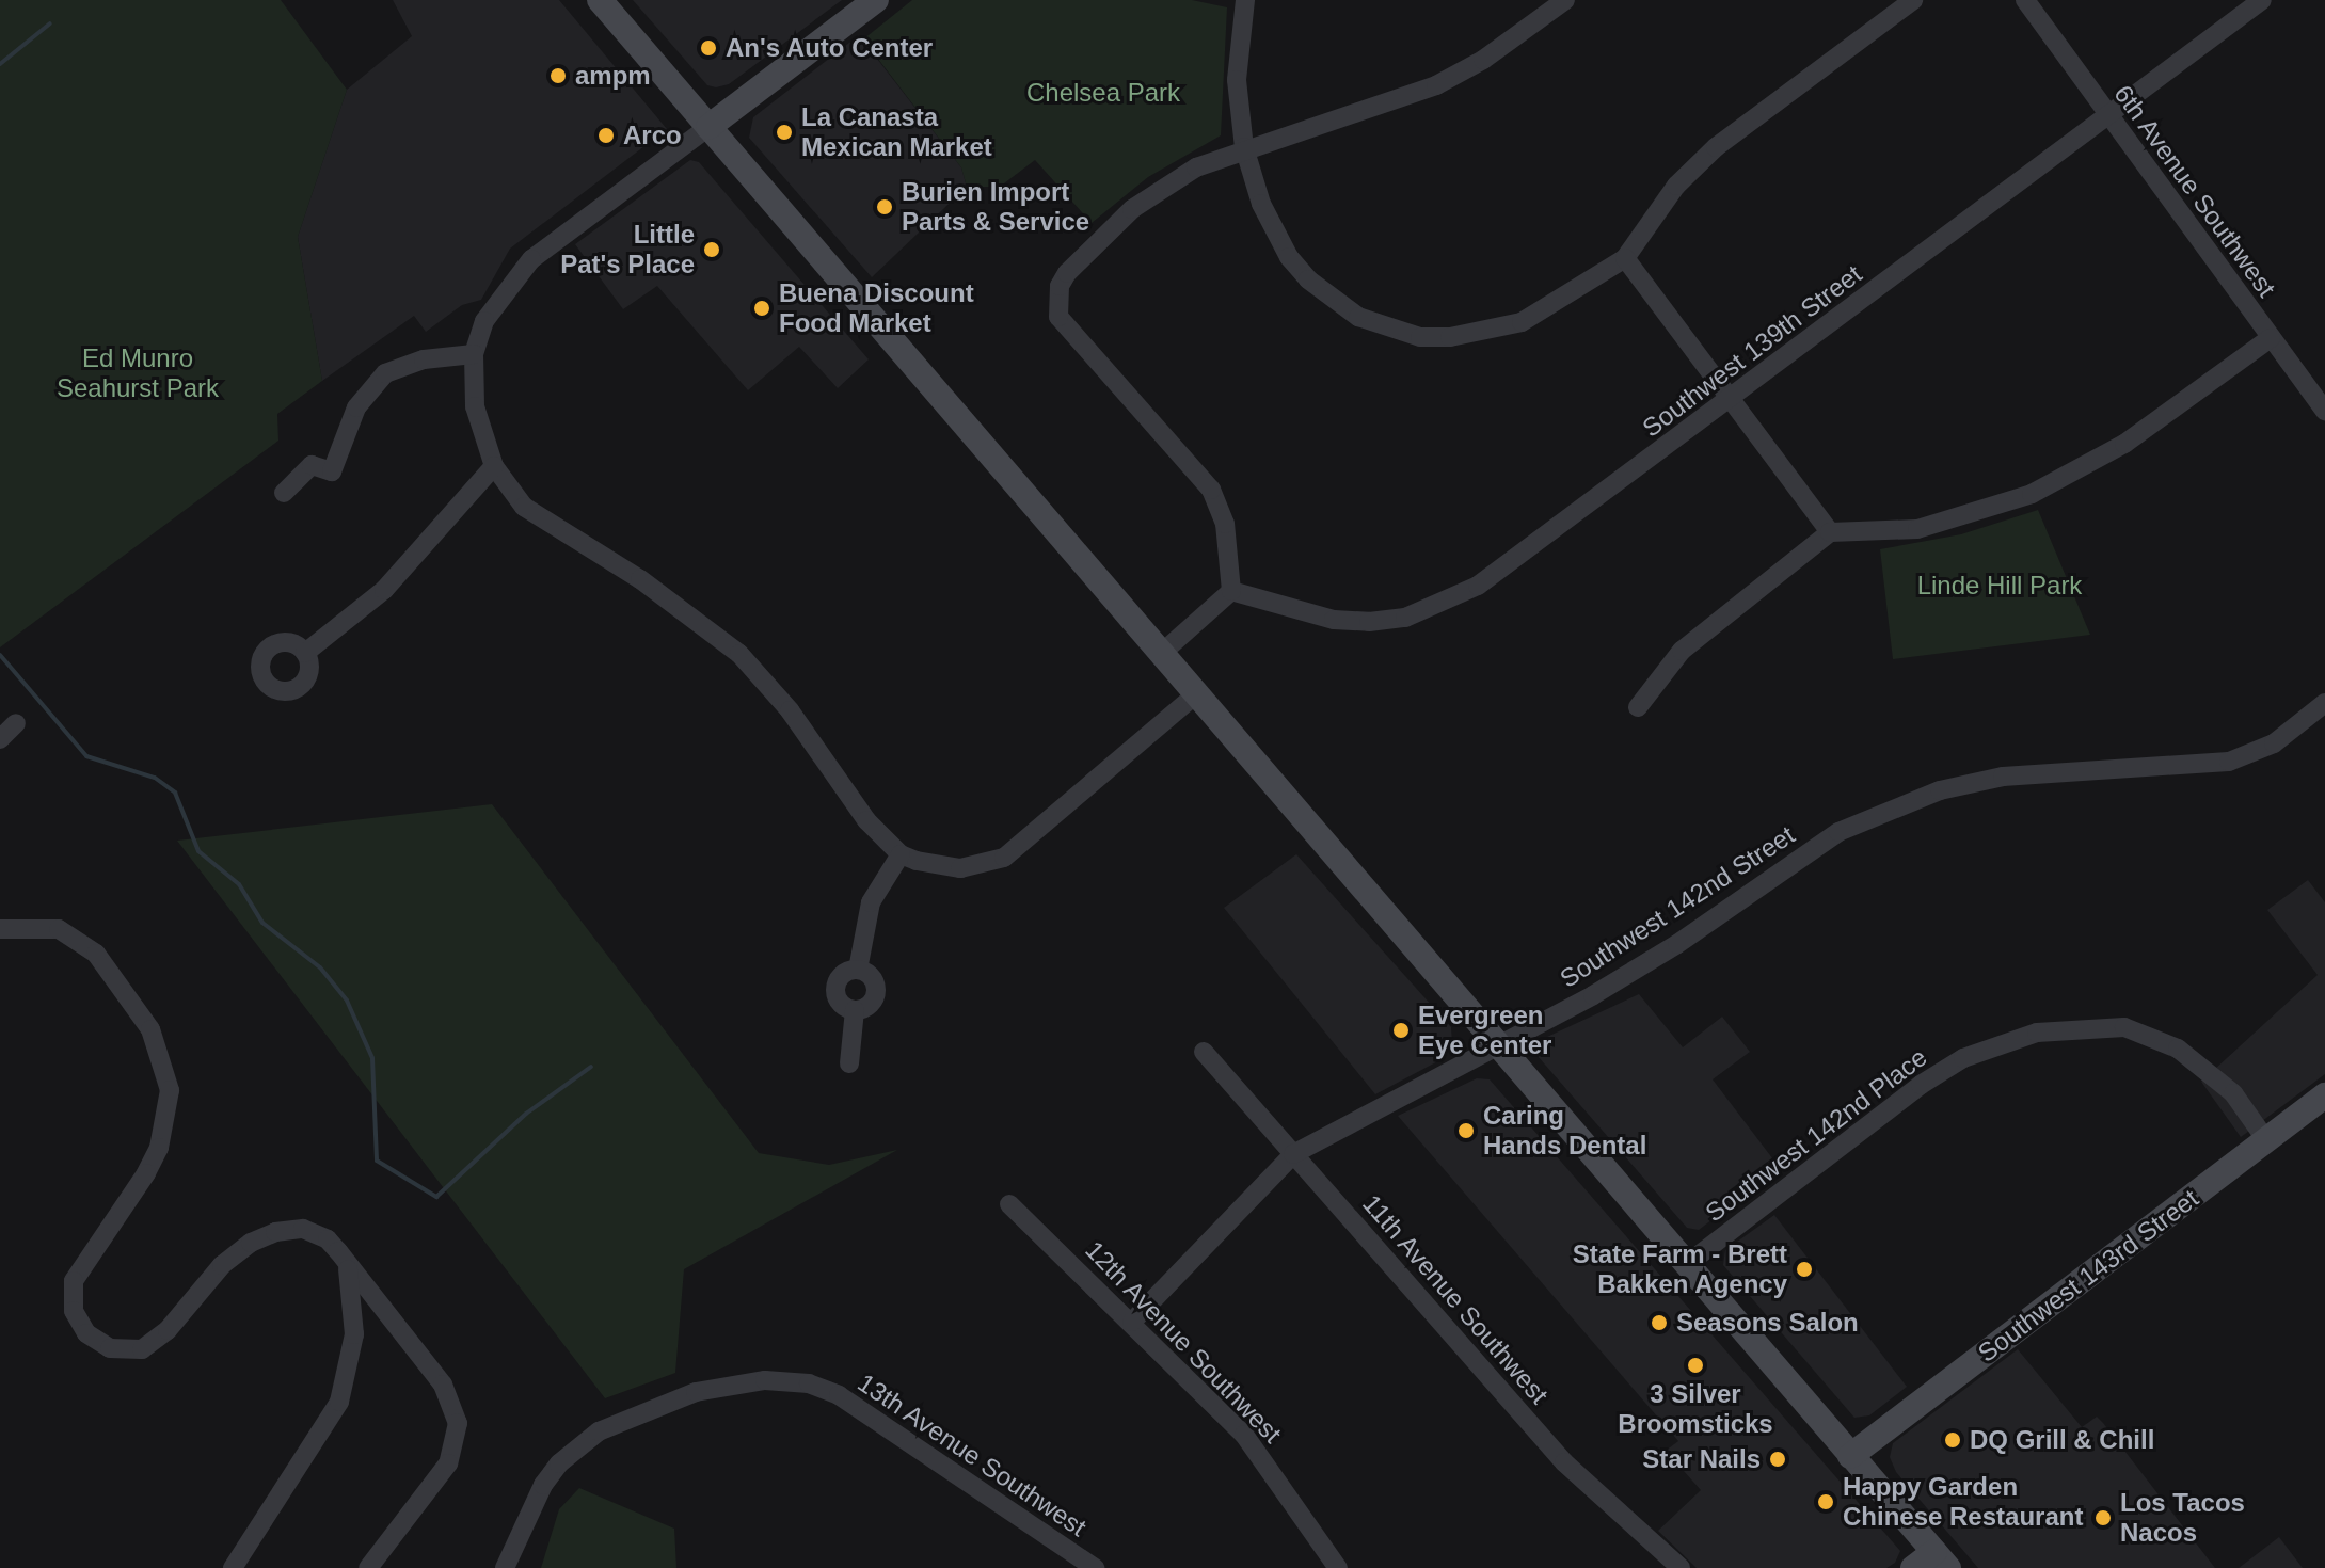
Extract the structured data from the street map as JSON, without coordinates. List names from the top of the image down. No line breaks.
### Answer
{"streets":{"main road":["Southwest 143rd Street"],"street":["6th Avenue Southwest","Southwest 139th Street","Southwest 142nd Street","Southwest 142nd Place","11th Avenue Southwest","12th Avenue Southwest","13th Avenue Southwest"]},"crossings":[["6th Avenue Southwest","Southwest 139th Street"],["Southwest 142nd Street","11th Avenue Southwest"],["Southwest 142nd Street","12th Avenue Southwest"],["Southwest 142nd Place","Southwest 143rd Street"]],"parks":["Chelsea Park","Ed Munro Seahurst Park","Linde Hill Park"],"places":["An's Auto Center","ampm","La Canasta Mexican Market","Arco","Burien Import Parts & Service","Little Pat's Place","Buena Discount Food Market","Evergreen Eye Center","Caring Hands Dental","State Farm - Brett Bakken Agency","Seasons Salon","3 Silver Broomsticks","DQ Grill & Chill","Star Nails","Happy Garden Chinese Restaurant","Los Tacos Nacos"]}
